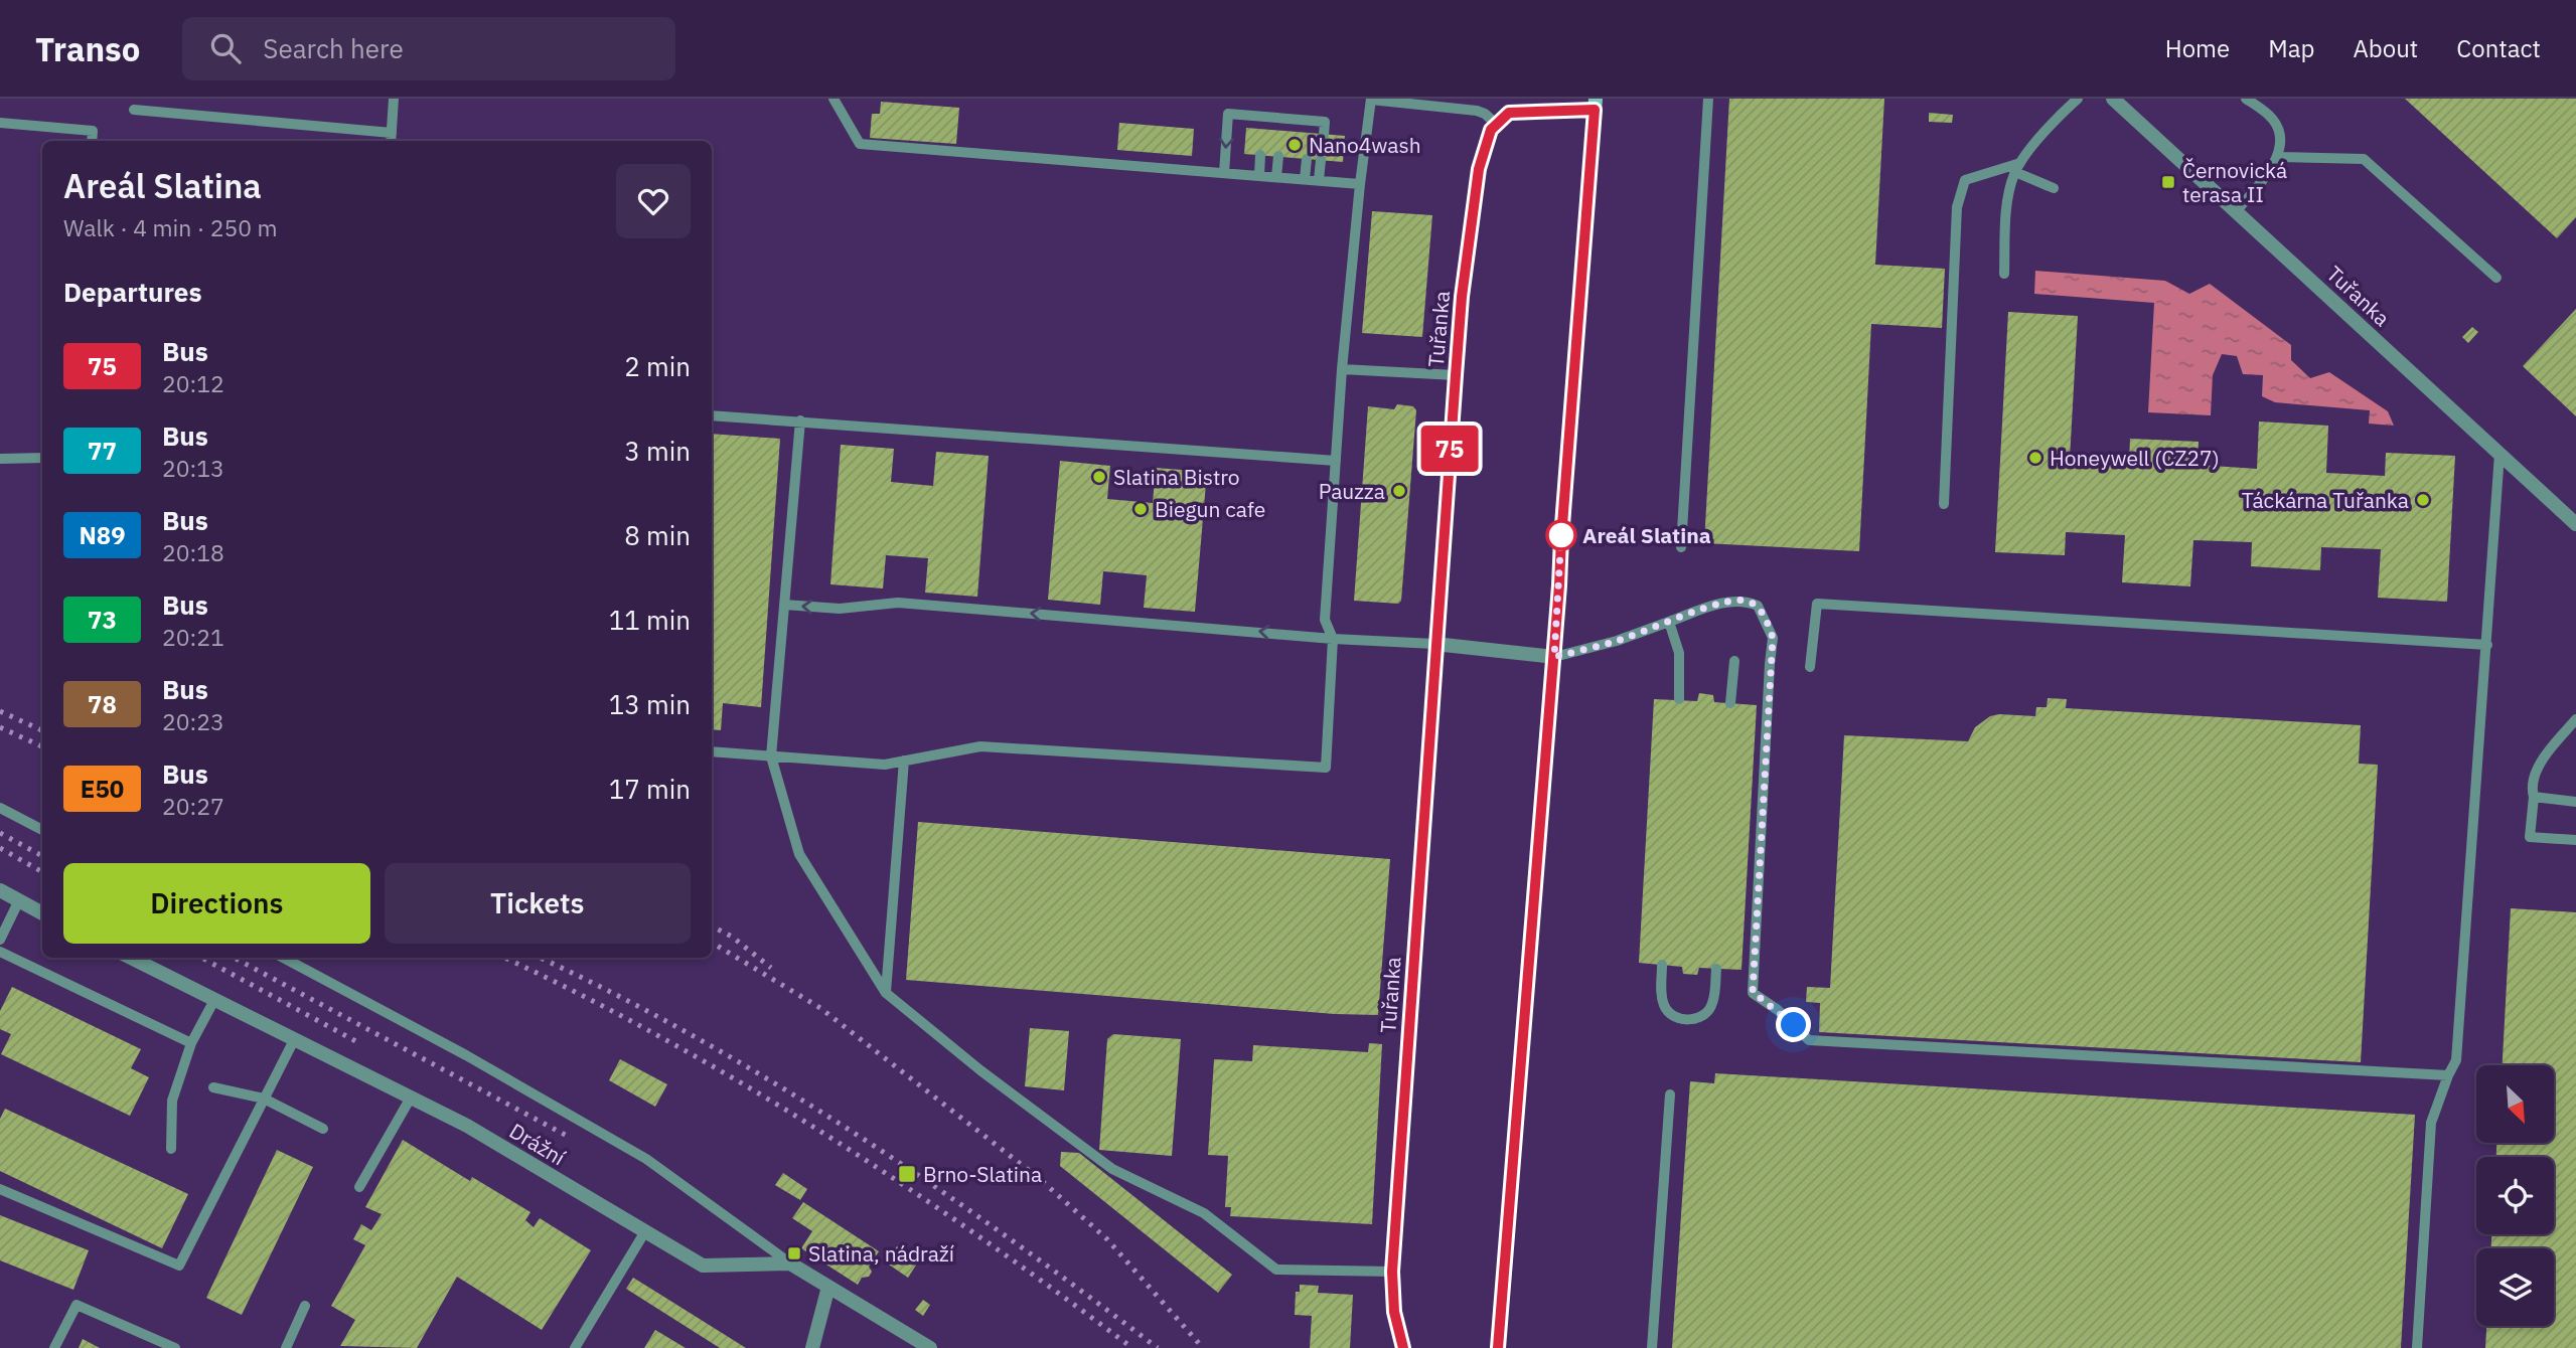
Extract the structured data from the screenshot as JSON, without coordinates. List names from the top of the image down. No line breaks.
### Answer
{"streets":{"street":["Tuřanka","Drážní"]},"places":{"other":["Nano4wash","Honeywell (CZ27)","Slatina Bistro","Pauzza","Táckárna Tuřanka","Biegun cafe","Areál Slatina"],"transit":["Černovická terasa II","Brno-Slatina","Slatina, nádraží"]},"lines":["bus line 75"],"north":"bottom right","page":{"header":"Transo","search":"Search here","nav":["Home","Map","About","Contact"],"on_map":"75","heading":[["Areál Slatina","Walk · 4 min · 250 m"],"Departures"],"list":[{"mark":"75","name":"Bus","note":"20:12","value":"2 min"},{"mark":"77","name":"Bus","note":"20:13","value":"3 min"},{"mark":"N89","name":"Bus","note":"20:18","value":"8 min"},{"mark":"73","name":"Bus","note":"20:21","value":"11 min"},{"mark":"78","name":"Bus","note":"20:23","value":"13 min"},{"mark":"E50","name":"Bus","note":"20:27","value":"17 min"}],"buttons":["Directions","Tickets"]}}
